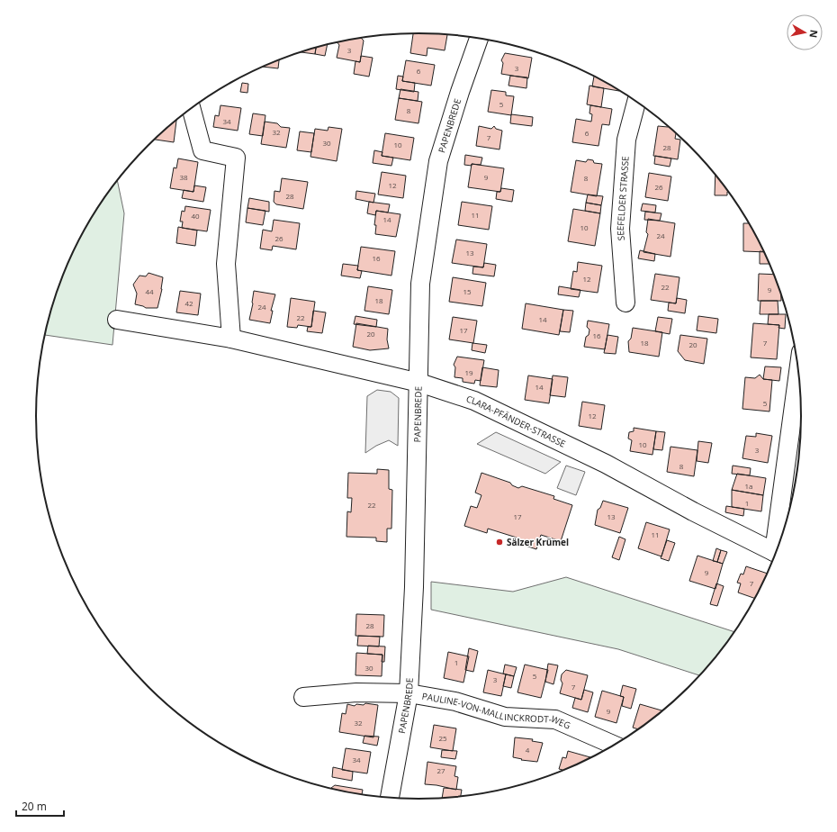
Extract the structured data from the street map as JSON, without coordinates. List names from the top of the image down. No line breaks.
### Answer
{"streets":{"street":["PAPENBREDE","SEEFELDER STRASSE","CLARA-PFÄNDER-STRASSE","PAULINE-VON-MALLINCKRODT-WEG"]},"crossings":[["PAPENBREDE","CLARA-PFÄNDER-STRASSE"],["PAPENBREDE","PAULINE-VON-MALLINCKRODT-WEG"]],"places":["Sälzer Krümel"],"house_numbers":["3","3","6","5","8","34","32","6","7","30","10","28","38","9","8","12","26","28","11","40","14","10","24","26","13","16","12","22","9","44","15","18","42","24","22","14","17","20","16","18","7","20","19","14","5","12","10","3","8","1a","1","22","17","13","11","9","7","28","1","30","5","3","7","9","32","25","4","34","27"],"scale_bar":"20 m","north":"right"}
